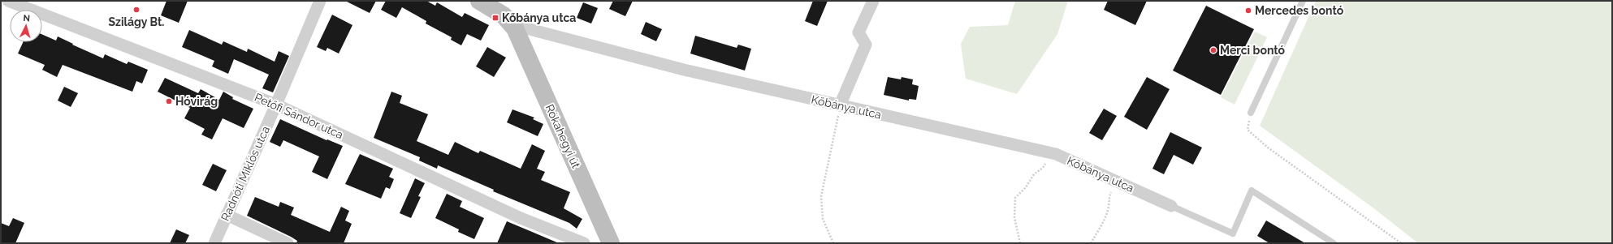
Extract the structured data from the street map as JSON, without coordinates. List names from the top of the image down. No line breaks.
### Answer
{"streets":{"street":["Kőbánya utca","Petőfi Sándor utca","Rókahegyi út","Radnóti Miklós utca"]},"crossings":[["Kőbánya utca","Rókahegyi út"],["Petőfi Sándor utca","Radnóti Miklós utca"]],"places":{"other":["Szilágy Bt.","Mercedes bontó","Merci bontó","Hóvirág"],"transit":["Kőbánya utca"]},"north":"top"}
